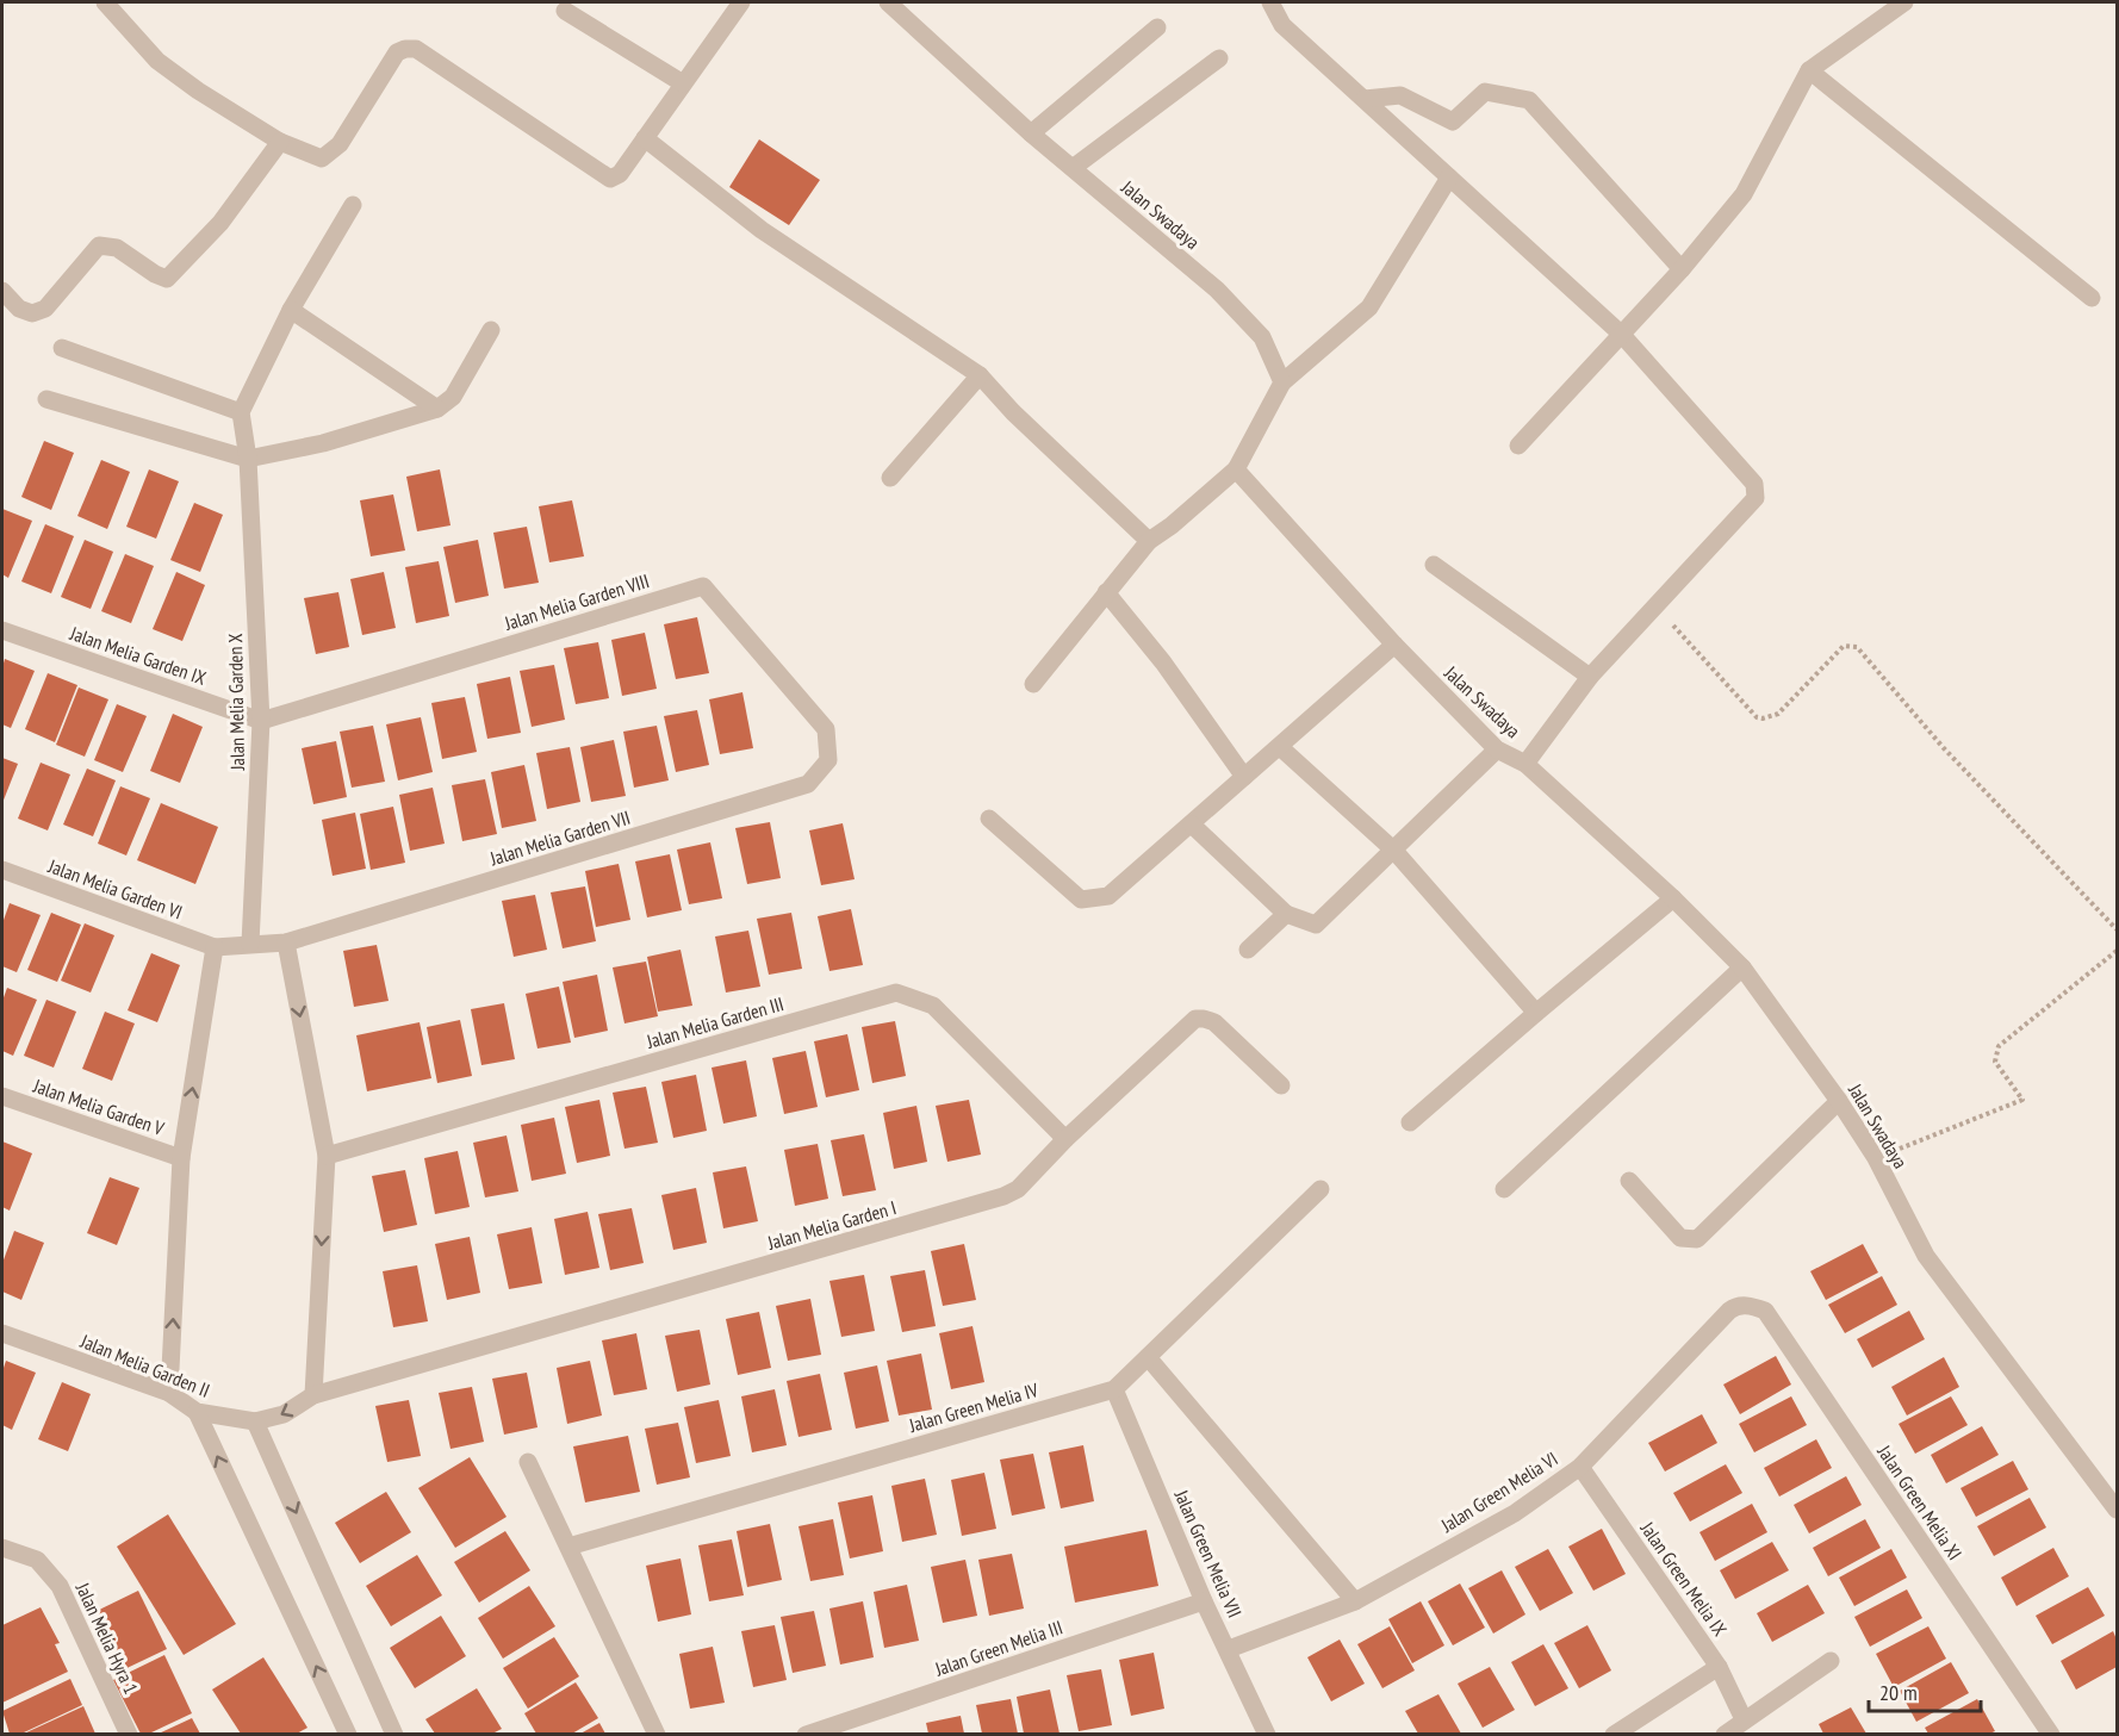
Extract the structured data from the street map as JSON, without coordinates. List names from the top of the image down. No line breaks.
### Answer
{"streets":{"street":["Jalan Swadaya","Jalan Melia Garden VIII","Jalan Melia Garden IX","Jalan Melia Garden X","Jalan Melia Garden VII","Jalan Melia Garden VI","Jalan Melia Garden III","Jalan Melia Garden V","Jalan Melia Garden I","Jalan Melia Garden II","Jalan Green Melia IV","Jalan Green Melia VI","Jalan Green Melia XI","Jalan Green Melia VII","Jalan Green Melia IX","Jalan Melia Hyra 1","Jalan Green Melia III"]},"crossings":[["Jalan Melia Garden VIII","Jalan Melia Garden IX"],["Jalan Melia Garden VIII","Jalan Melia Garden X"],["Jalan Melia Garden VIII","Jalan Melia Garden VII"],["Jalan Melia Garden IX","Jalan Melia Garden X"],["Jalan Melia Garden X","Jalan Melia Garden VII"],["Jalan Melia Garden VII","Jalan Melia Garden VI"],["Jalan Melia Garden III","Jalan Melia Garden I"],["Jalan Melia Garden I","Jalan Melia Garden II"],["Jalan Green Melia IV","Jalan Green Melia VII"],["Jalan Green Melia VI","Jalan Green Melia XI"],["Jalan Green Melia VI","Jalan Green Melia VII"],["Jalan Green Melia VI","Jalan Green Melia IX"],["Jalan Green Melia VII","Jalan Green Melia III"]],"scale_bar":"20 m"}
